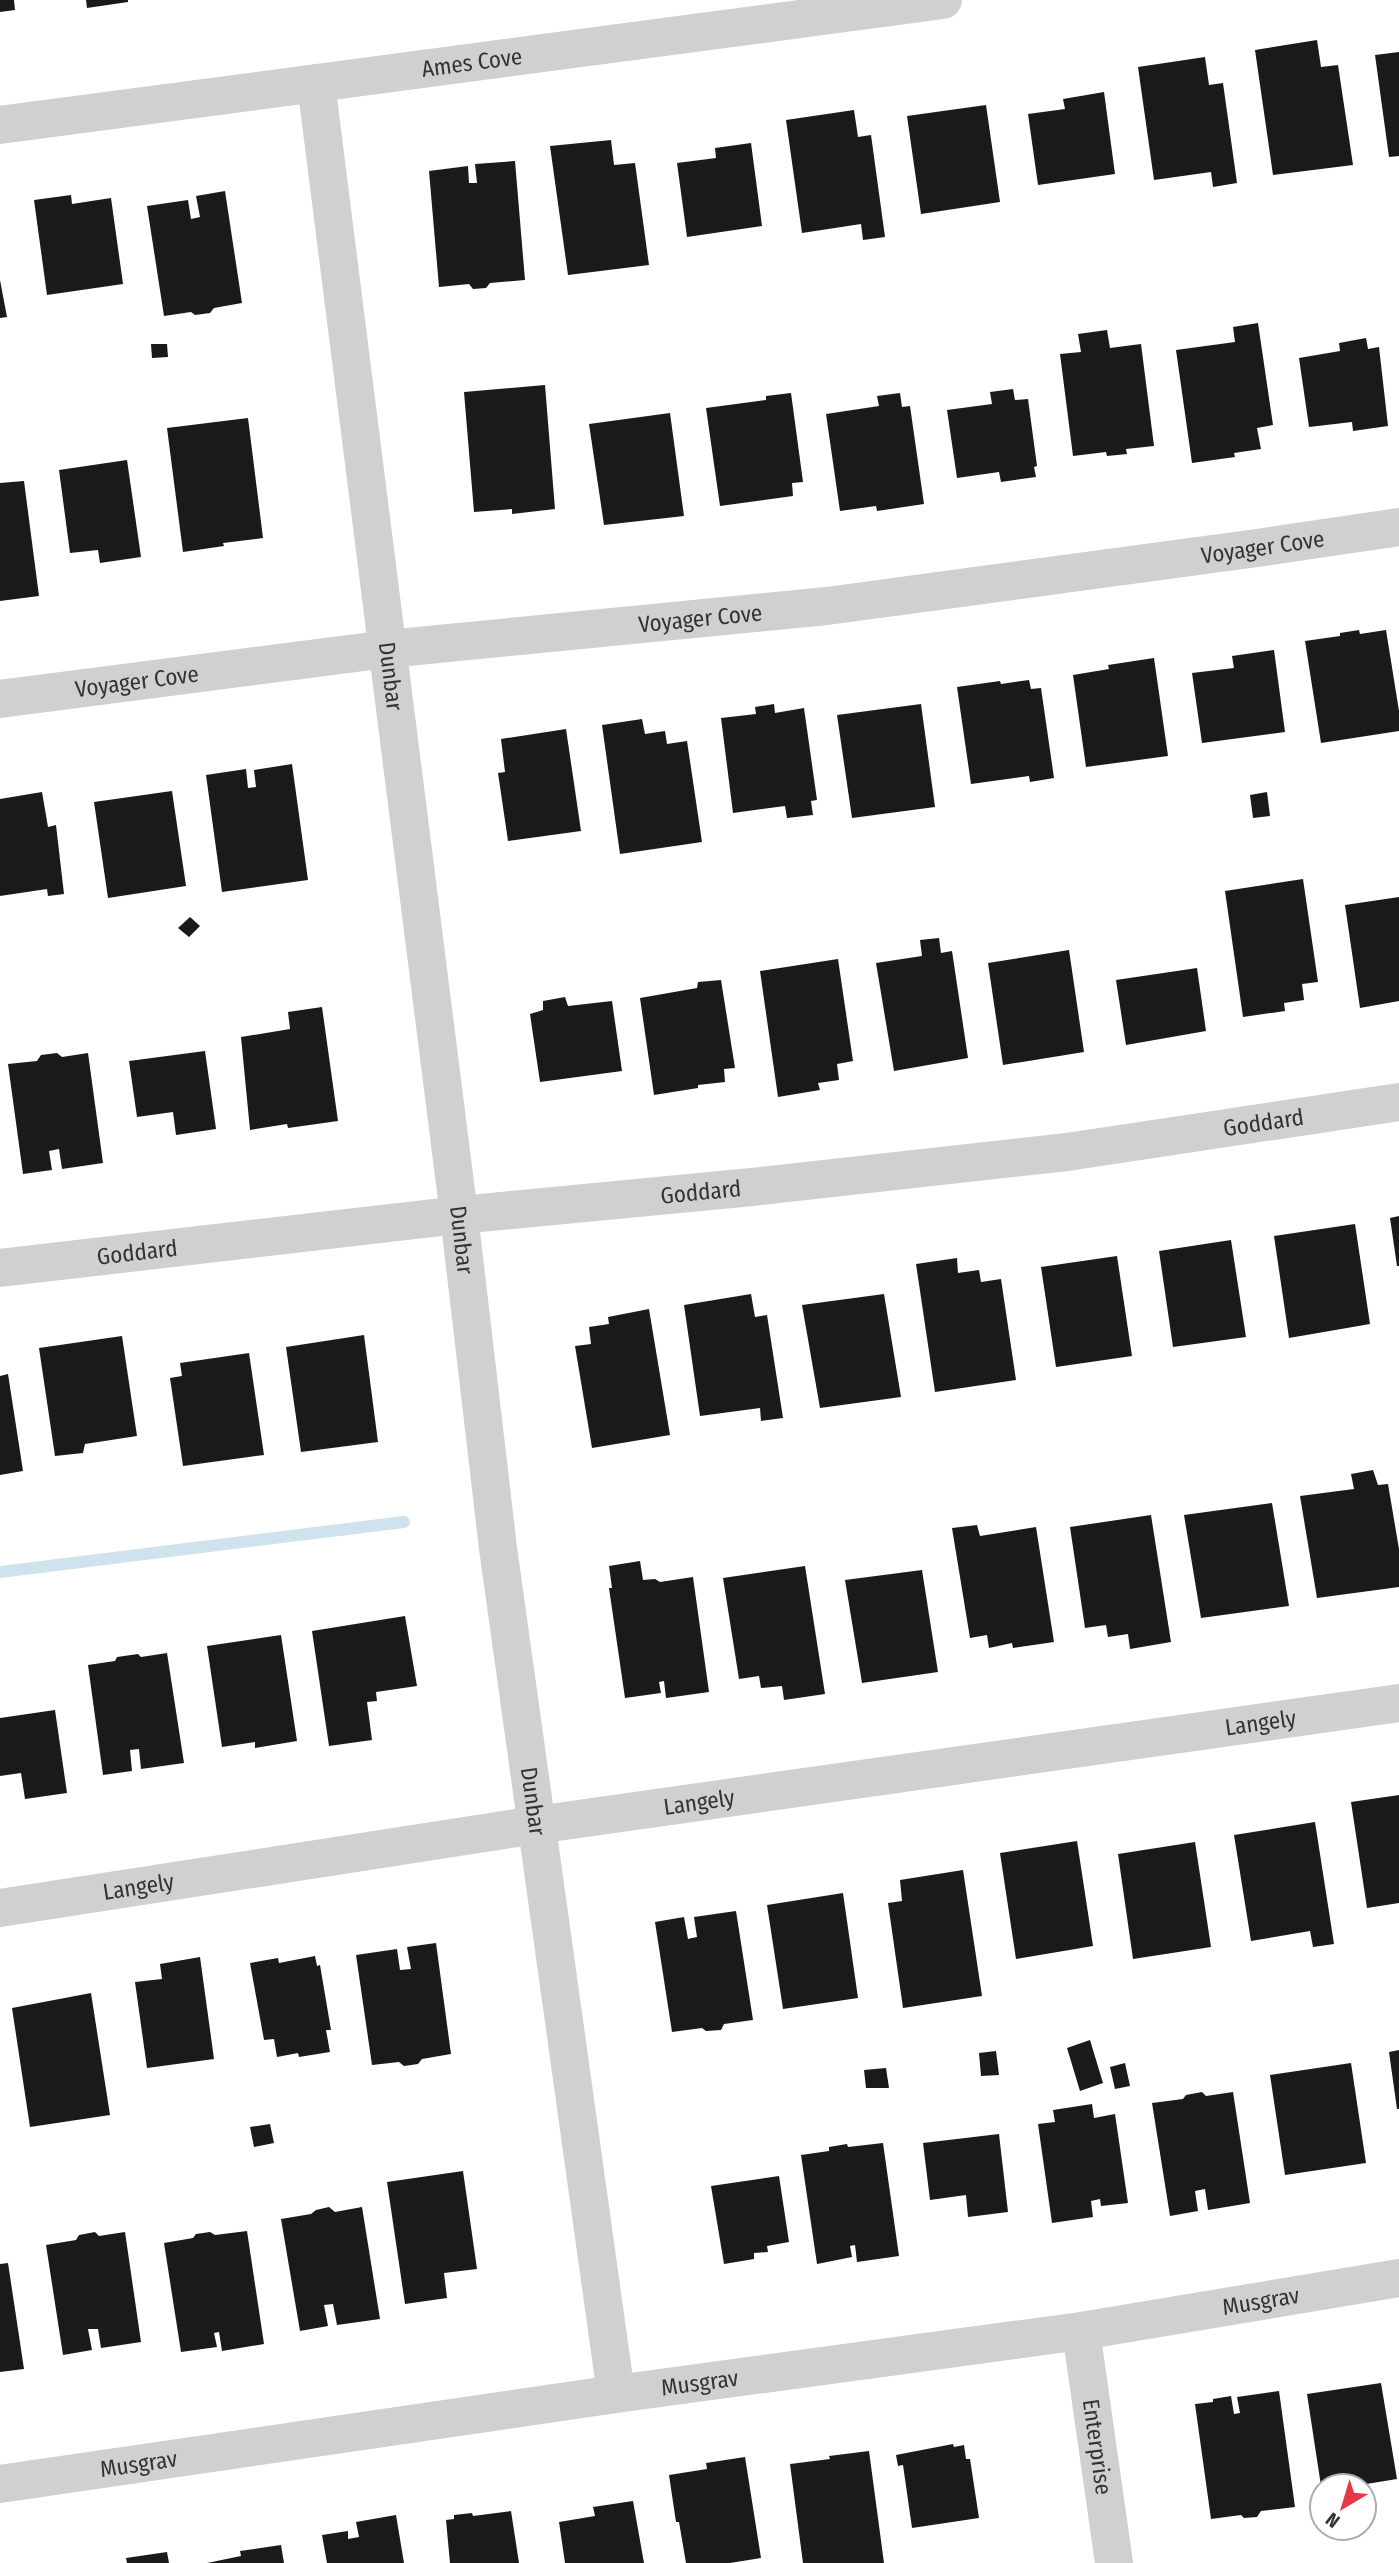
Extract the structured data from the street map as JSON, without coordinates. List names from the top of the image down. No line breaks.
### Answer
{"streets":{"street":["Ames Cove","Voyager Cove","Dunbar","Goddard","Langely","Musgrav","Enterprise"]},"crossings":[["Ames Cove","Dunbar"],["Voyager Cove","Dunbar"],["Dunbar","Goddard"],["Dunbar","Langely"],["Dunbar","Musgrav"],["Musgrav","Enterprise"]],"north":"bottom left"}
